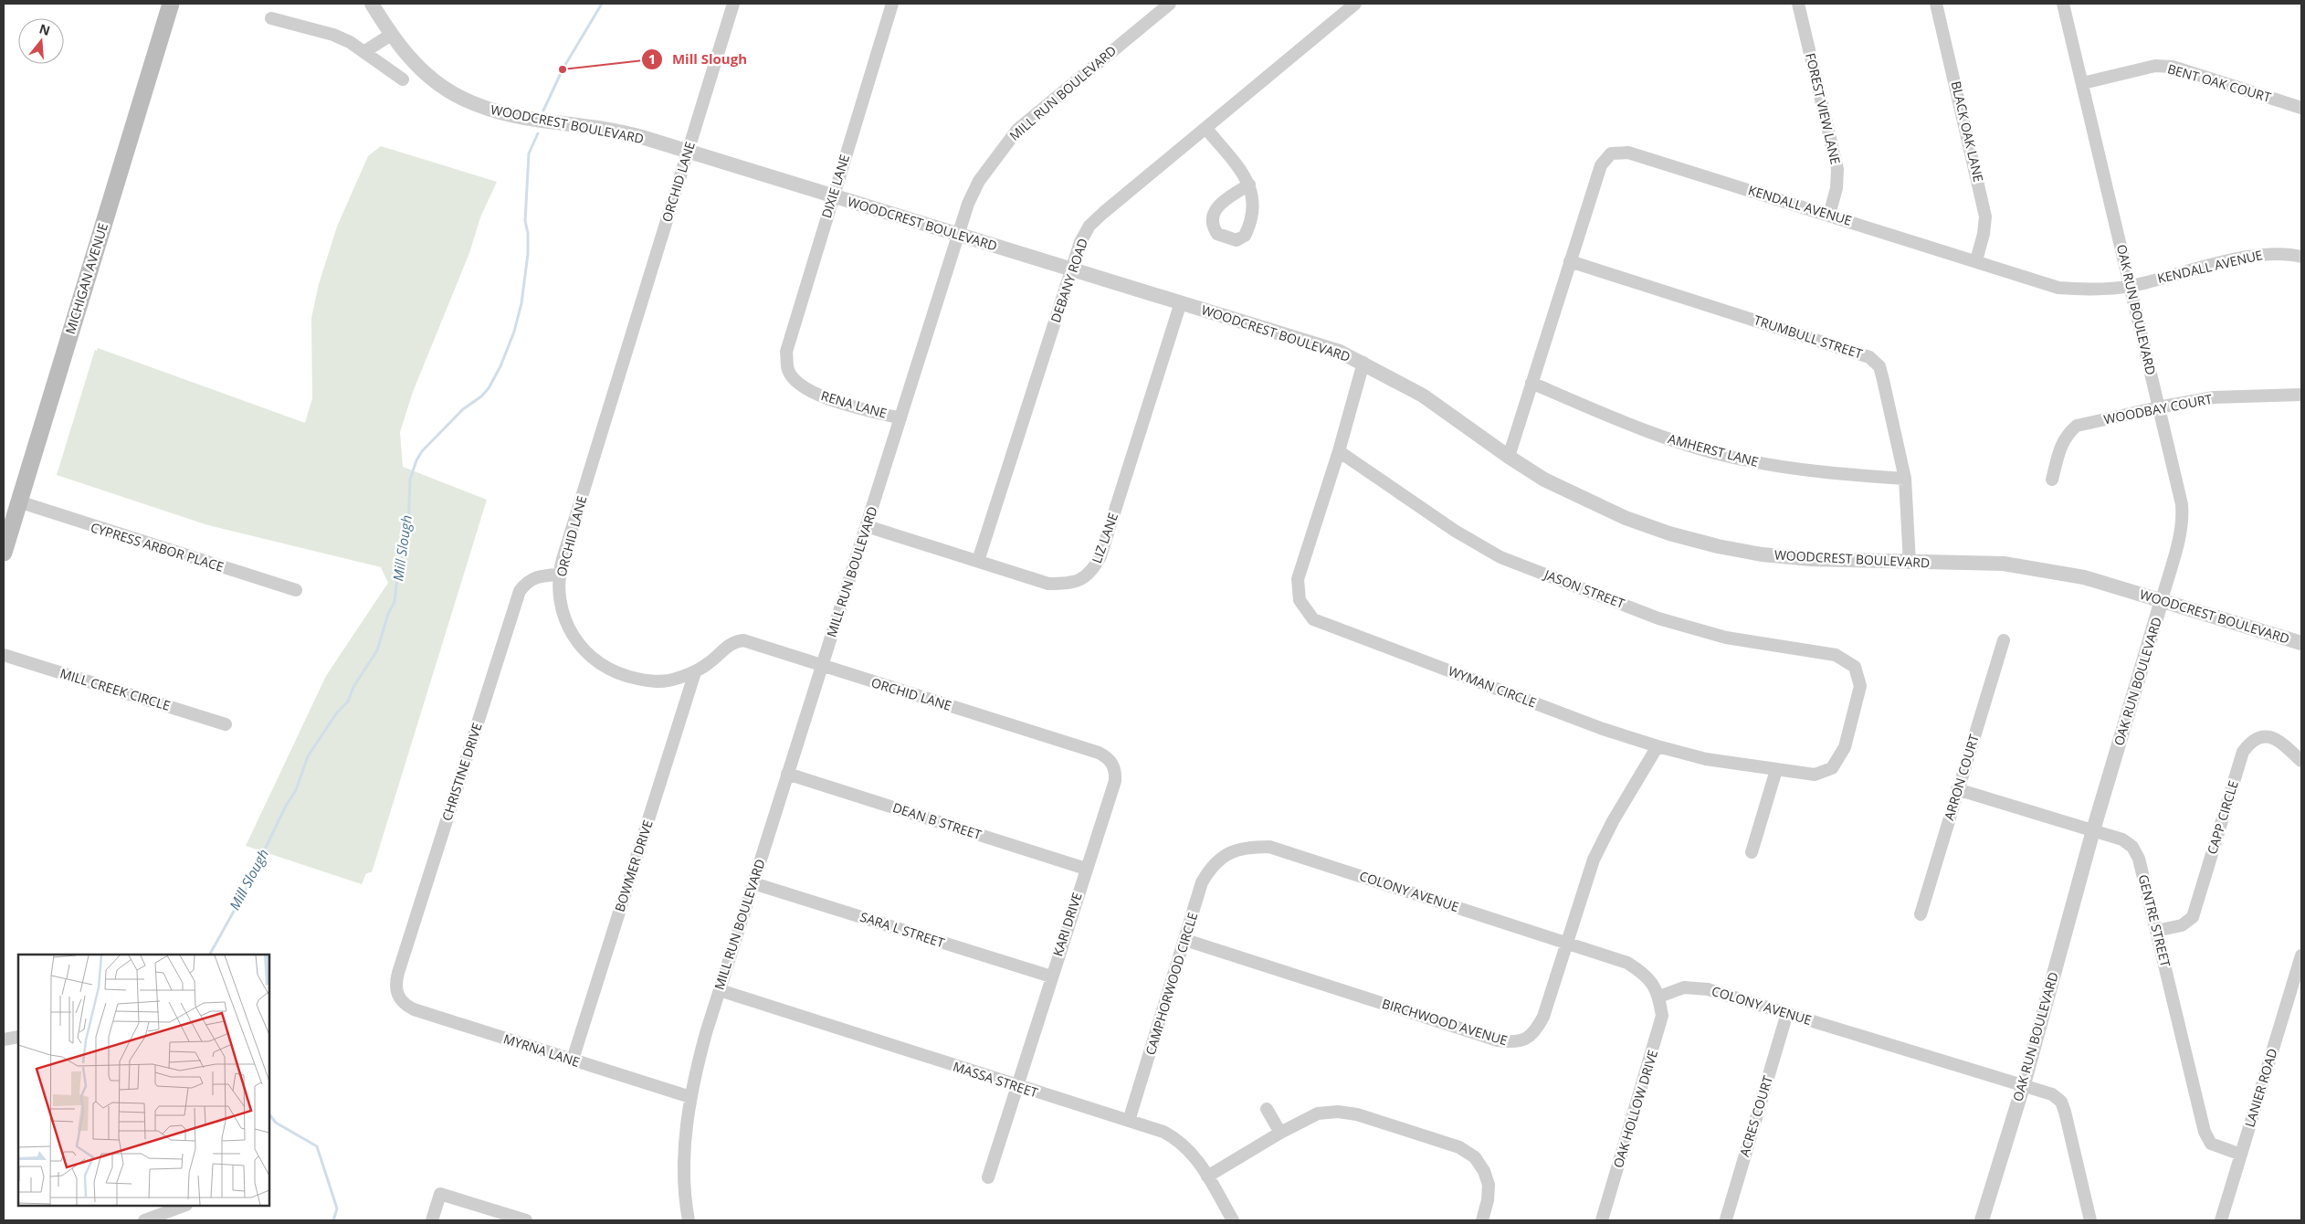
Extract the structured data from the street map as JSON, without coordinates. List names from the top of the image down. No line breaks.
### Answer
{"streets":{"main road":["MICHIGAN AVENUE"],"street":["BENT OAK COURT","MILL RUN BOULEVARD","FOREST VIEW LANE","WOODCREST BOULEVARD","BLACK OAK LANE","ORCHID LANE","DIXIE LANE","KENDALL AVENUE","DEBANY ROAD","OAK RUN BOULEVARD","TRUMBULL STREET","RENA LANE","WOODBAY COURT","AMHERST LANE","LIZ LANE","CYPRESS ARBOR PLACE","JASON STREET","WYMAN CIRCLE","MILL CREEK CIRCLE","CHRISTINE DRIVE","ARRON COURT","CAPP CIRCLE","DEAN B STREET","BOWMER DRIVE","COLONY AVENUE","GENTRE STREET","KARI DRIVE","SARA L STREET","CAMPHORWOOD CIRCLE","BIRCHWOOD AVENUE","MYRNA LANE","MASSA STREET","LANIER ROAD","OAK HOLLOW DRIVE","ACRES COURT"]},"crossings":[["BENT OAK COURT","OAK RUN BOULEVARD"],["MILL RUN BOULEVARD","WOODCREST BOULEVARD"],["MILL RUN BOULEVARD","ORCHID LANE"],["MILL RUN BOULEVARD","RENA LANE"],["MILL RUN BOULEVARD","LIZ LANE"],["MILL RUN BOULEVARD","DEAN B STREET"],["MILL RUN BOULEVARD","SARA L STREET"],["MILL RUN BOULEVARD","MYRNA LANE"],["MILL RUN BOULEVARD","MASSA STREET"],["FOREST VIEW LANE","KENDALL AVENUE"],["WOODCREST BOULEVARD","ORCHID LANE"],["WOODCREST BOULEVARD","DIXIE LANE"],["WOODCREST BOULEVARD","KENDALL AVENUE"],["WOODCREST BOULEVARD","DEBANY ROAD"],["WOODCREST BOULEVARD","OAK RUN BOULEVARD"],["WOODCREST BOULEVARD","TRUMBULL STREET"],["WOODCREST BOULEVARD","LIZ LANE"],["WOODCREST BOULEVARD","WYMAN CIRCLE"],["BLACK OAK LANE","KENDALL AVENUE"],["ORCHID LANE","CHRISTINE DRIVE"],["ORCHID LANE","BOWMER DRIVE"],["ORCHID LANE","KARI DRIVE"],["DIXIE LANE","RENA LANE"],["KENDALL AVENUE","OAK RUN BOULEVARD"],["KENDALL AVENUE","TRUMBULL STREET"],["KENDALL AVENUE","AMHERST LANE"],["MICHIGAN AVENUE","CYPRESS ARBOR PLACE"],["DEBANY ROAD","LIZ LANE"],["OAK RUN BOULEVARD","WOODBAY COURT"],["OAK RUN BOULEVARD","COLONY AVENUE"],["OAK RUN BOULEVARD","GENTRE STREET"],["TRUMBULL STREET","AMHERST LANE"],["JASON STREET","WYMAN CIRCLE"],["WYMAN CIRCLE","BIRCHWOOD AVENUE"],["CHRISTINE DRIVE","MYRNA LANE"],["ARRON COURT","GENTRE STREET"],["CAPP CIRCLE","GENTRE STREET"],["DEAN B STREET","KARI DRIVE"],["BOWMER DRIVE","MYRNA LANE"],["COLONY AVENUE","CAMPHORWOOD CIRCLE"],["COLONY AVENUE","BIRCHWOOD AVENUE"],["COLONY AVENUE","OAK HOLLOW DRIVE"],["COLONY AVENUE","ACRES COURT"],["GENTRE STREET","LANIER ROAD"],["KARI DRIVE","SARA L STREET"],["KARI DRIVE","MASSA STREET"],["CAMPHORWOOD CIRCLE","BIRCHWOOD AVENUE"],["CAMPHORWOOD CIRCLE","MASSA STREET"]],"water":["Mill Slough"],"places":["Mill Slough"],"north":"top"}
